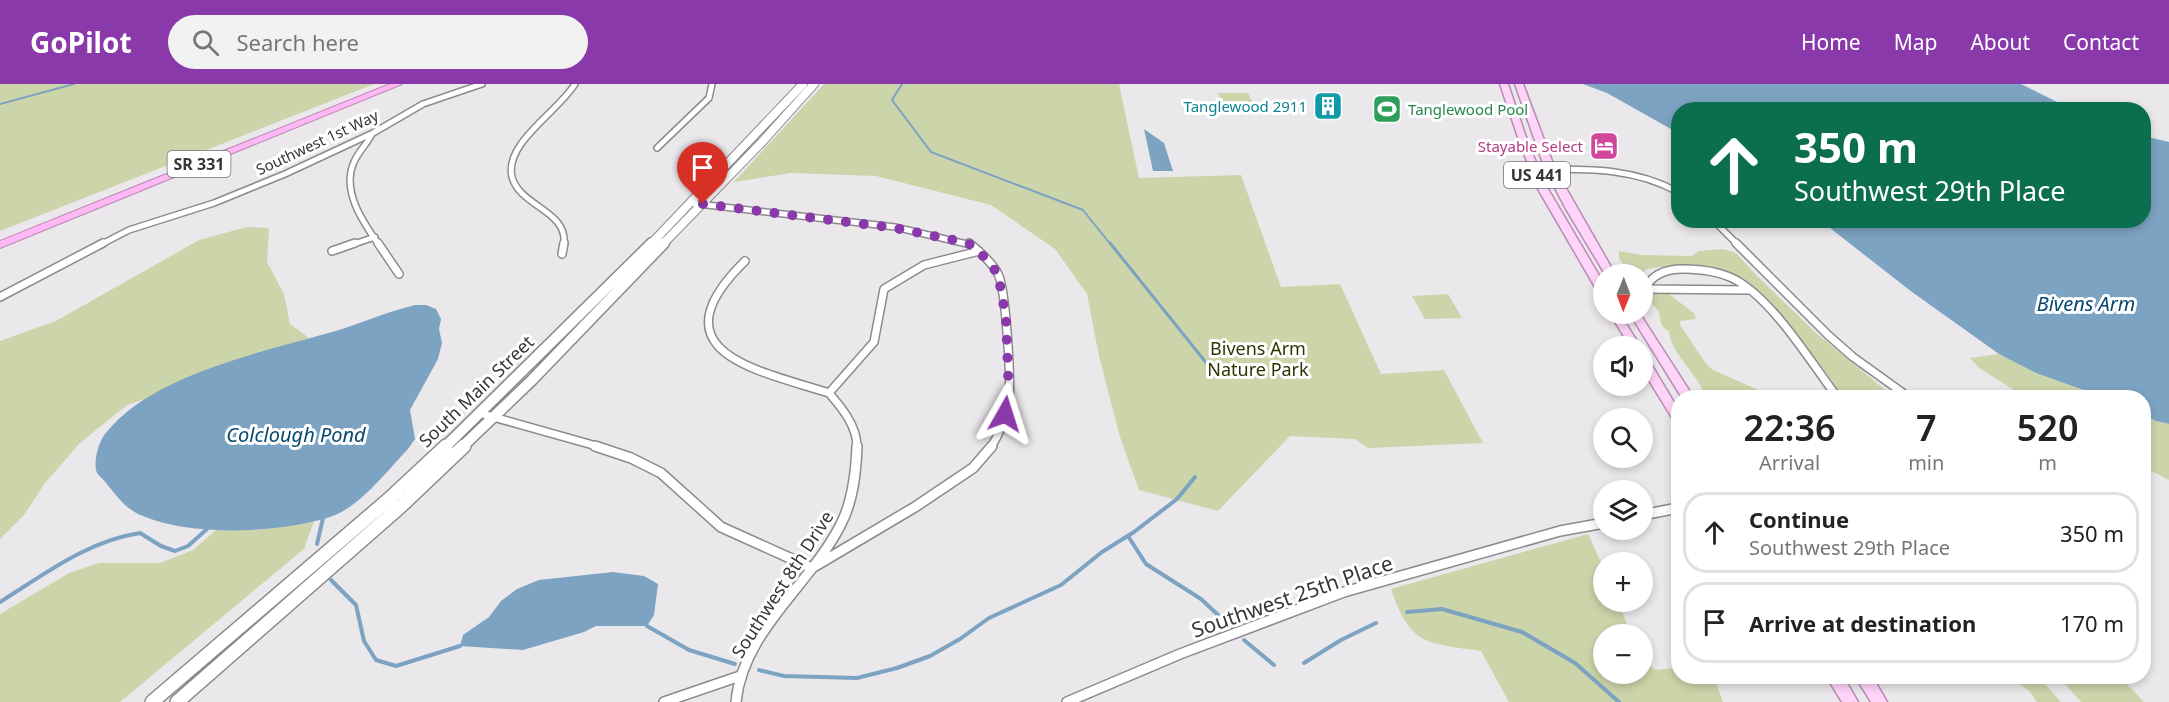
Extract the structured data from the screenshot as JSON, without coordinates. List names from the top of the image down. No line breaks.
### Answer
{"streets":{"highway":["SR 331"],"main road":["US 441","South Main Street"],"street":["Southwest 1st Way","Southwest 8th Drive","Southwest 25th Place"]},"water":["Bivens Arm","Colclough Pond"],"parks":["Bivens Arm Nature Park"],"places":{"building":["Tanglewood 2911"],"sports":["Tanglewood Pool"],"hotel":["Stayable Select"]},"north":"bottom","page":{"header":"GoPilot","search":"Search here","nav":["Home","Map","About","Contact"],"turn":["350 m","Southwest 29th Place"],"map_buttons":["+","−"],"eta":["22:36","Arrival","7","min","520","m"],"list":[{"name":"Continue","note":"Southwest 29th Place","value":"350 m"},{"name":"Arrive at destination","value":"170 m"}]}}
